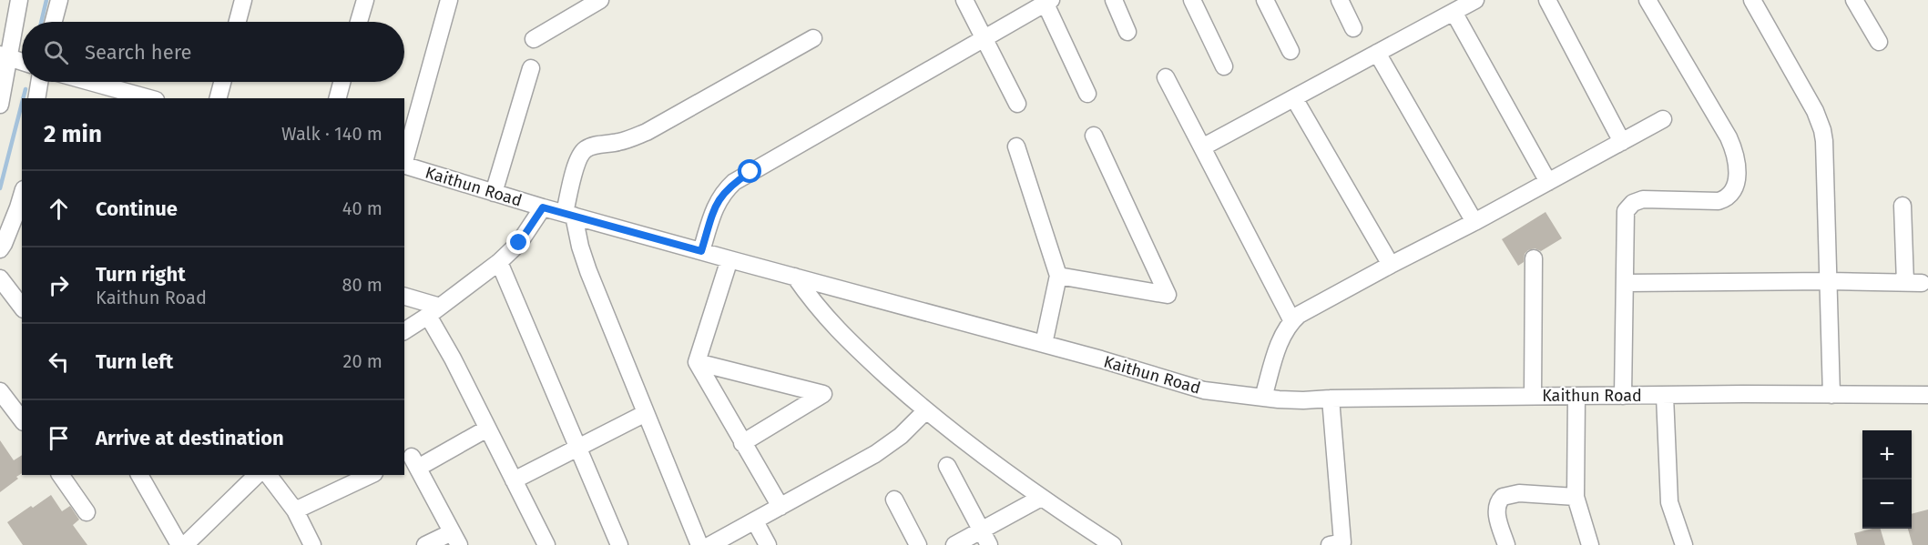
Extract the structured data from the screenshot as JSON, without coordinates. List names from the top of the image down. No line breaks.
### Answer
{"streets":{"street":["Kaithun Road"]},"page":{"search":"Search here","heading":["2 min","Walk · 140 m"],"list":[["Continue","40 m"],["Turn right","Kaithun Road","80 m"],["Turn left","20 m"],"Arrive at destination"],"map_buttons":["+","−"]}}
